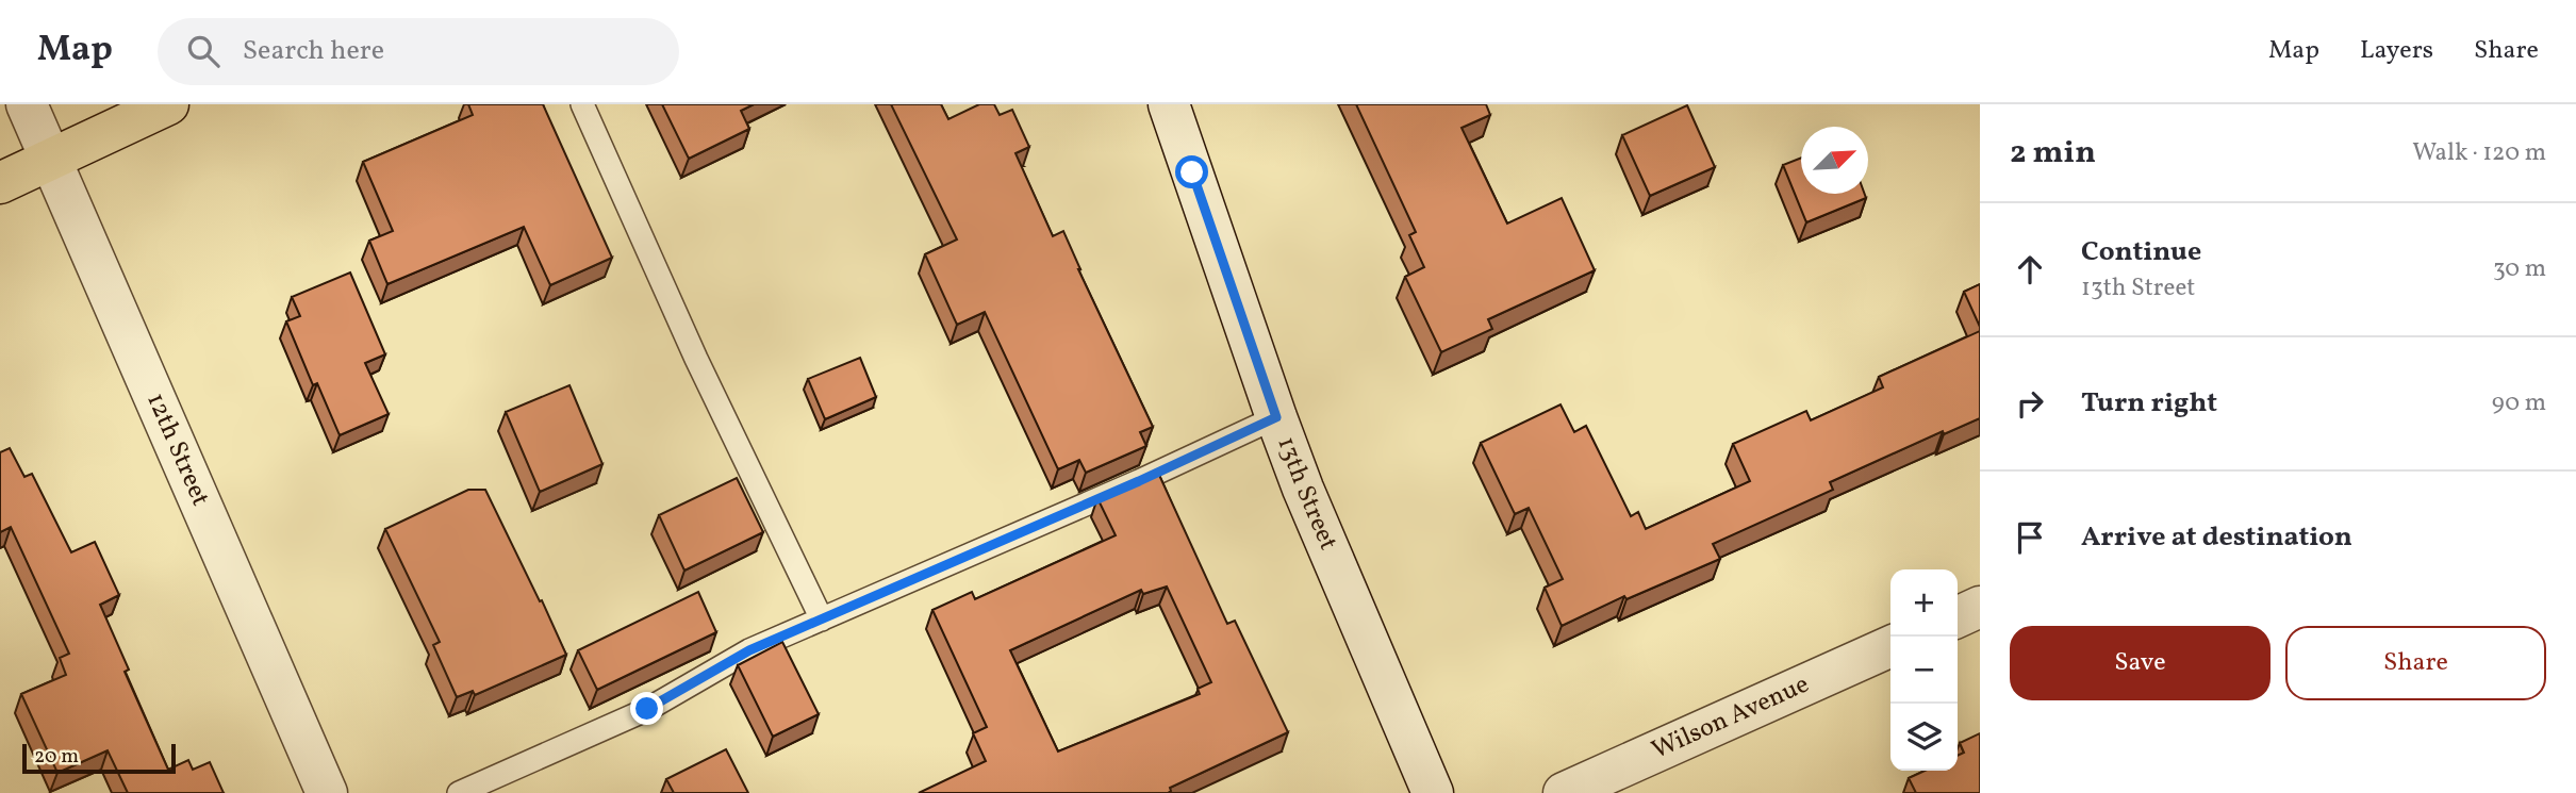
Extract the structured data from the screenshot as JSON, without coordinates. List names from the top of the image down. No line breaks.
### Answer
{"streets":{"street":["12th Street","13th Street","Wilson Avenue"]},"scale_bar":"20 m","north":"top right","page":{"header":"Map","search":"Search here","nav":["Map","Layers","Share"],"heading":["2 min","Walk · 120 m"],"list":[["Continue","13th Street","30 m"],["Turn right","90 m"],"Arrive at destination"],"map_buttons":["+","−"],"buttons":["Save","Share"],"scale":"20 m"}}
